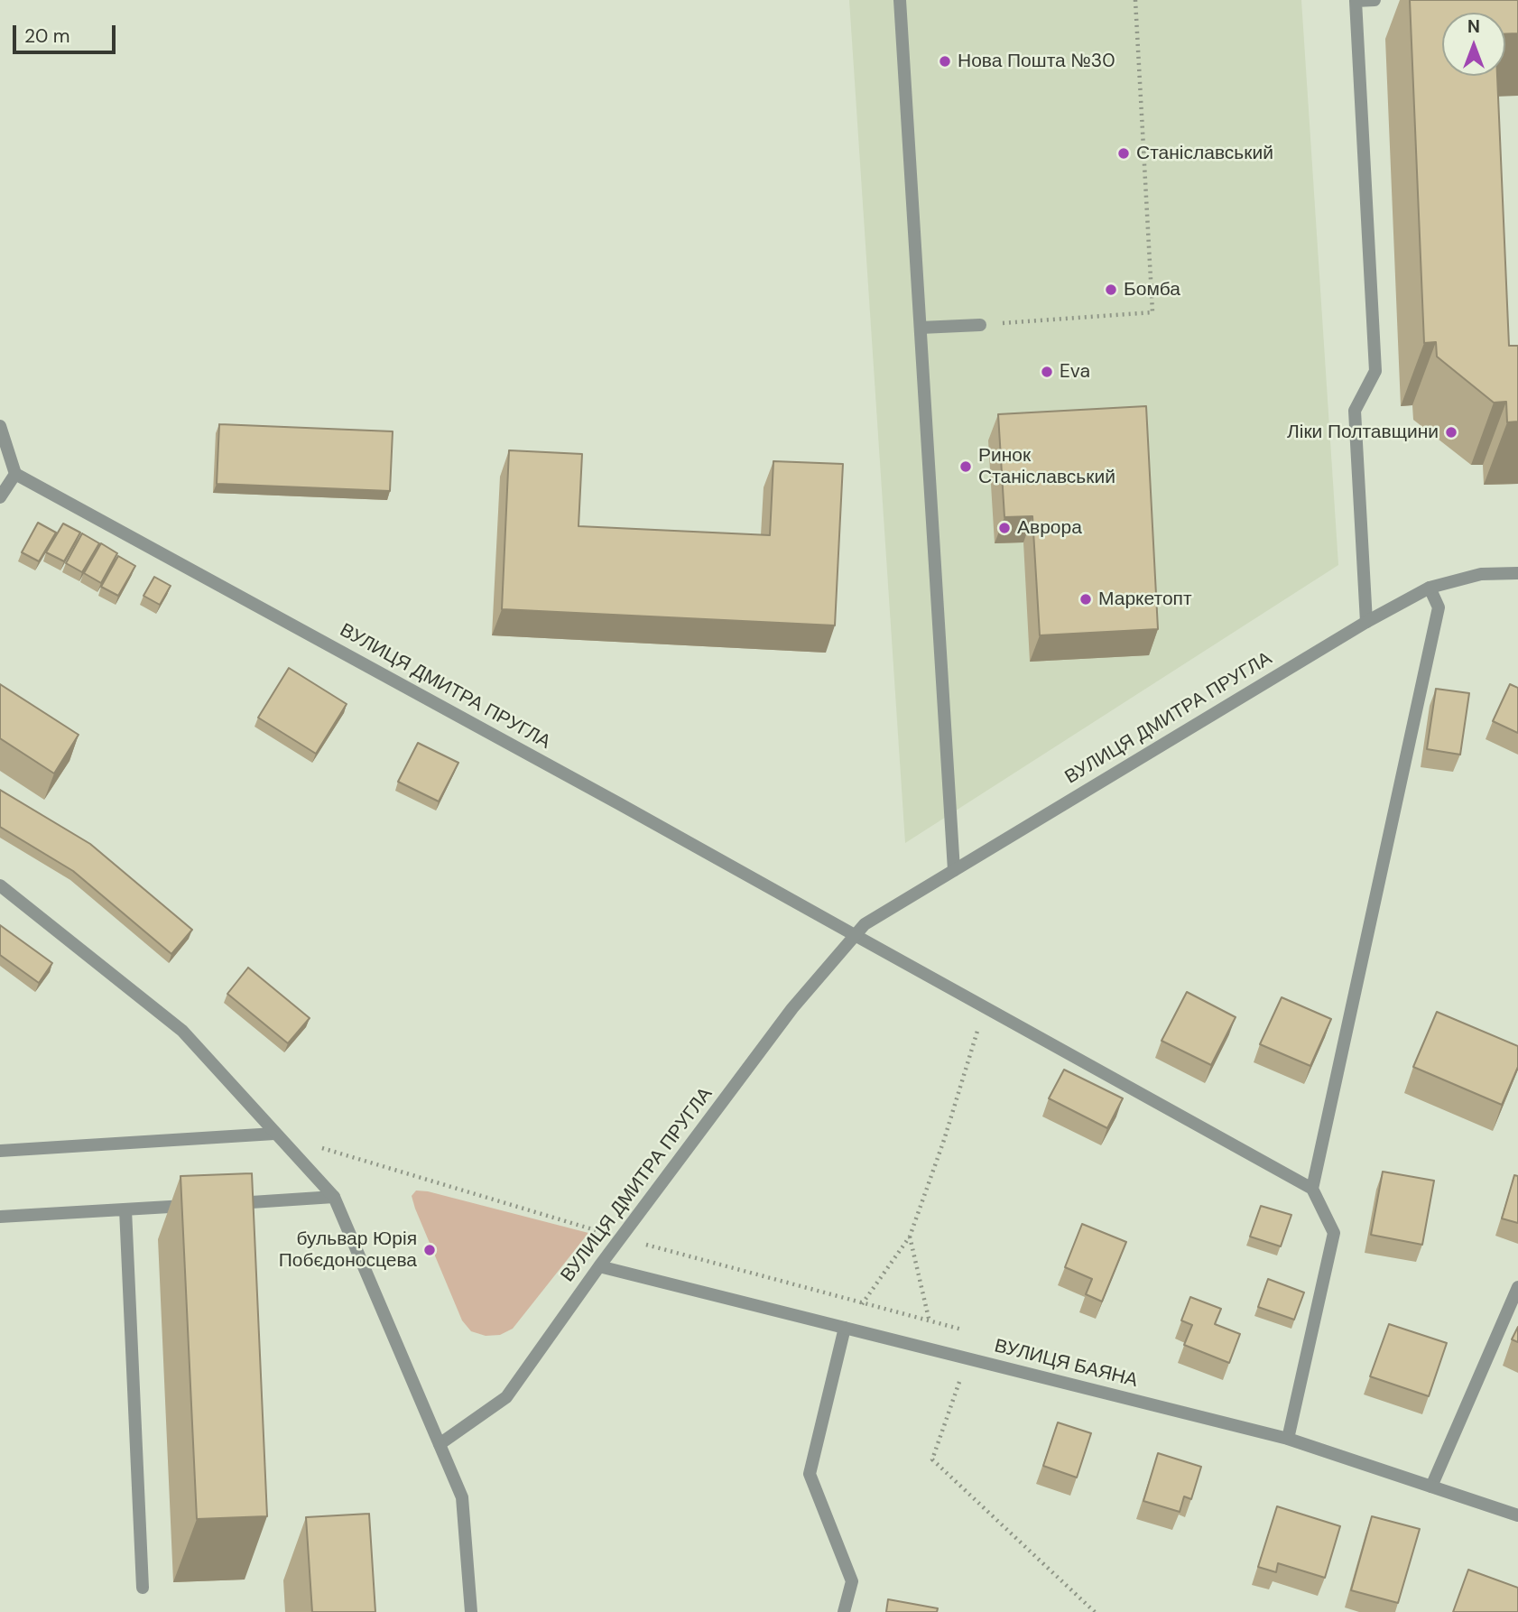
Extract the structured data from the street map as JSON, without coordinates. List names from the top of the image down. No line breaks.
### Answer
{"streets":{"street":["ВУЛИЦЯ ДМИТРА ПРУГЛА","ВУЛИЦЯ БАЯНА"]},"crossings":[["ВУЛИЦЯ ДМИТРА ПРУГЛА","ВУЛИЦЯ БАЯНА"]],"places":["Нова Пошта №30","Станіславський","Бомба","Eva","Ліки Полтавщини","Ринок Станіславський","Аврора","Маркетопт","бульвар Юрія Побєдоносцева"],"scale_bar":"20 m","north":"top"}
